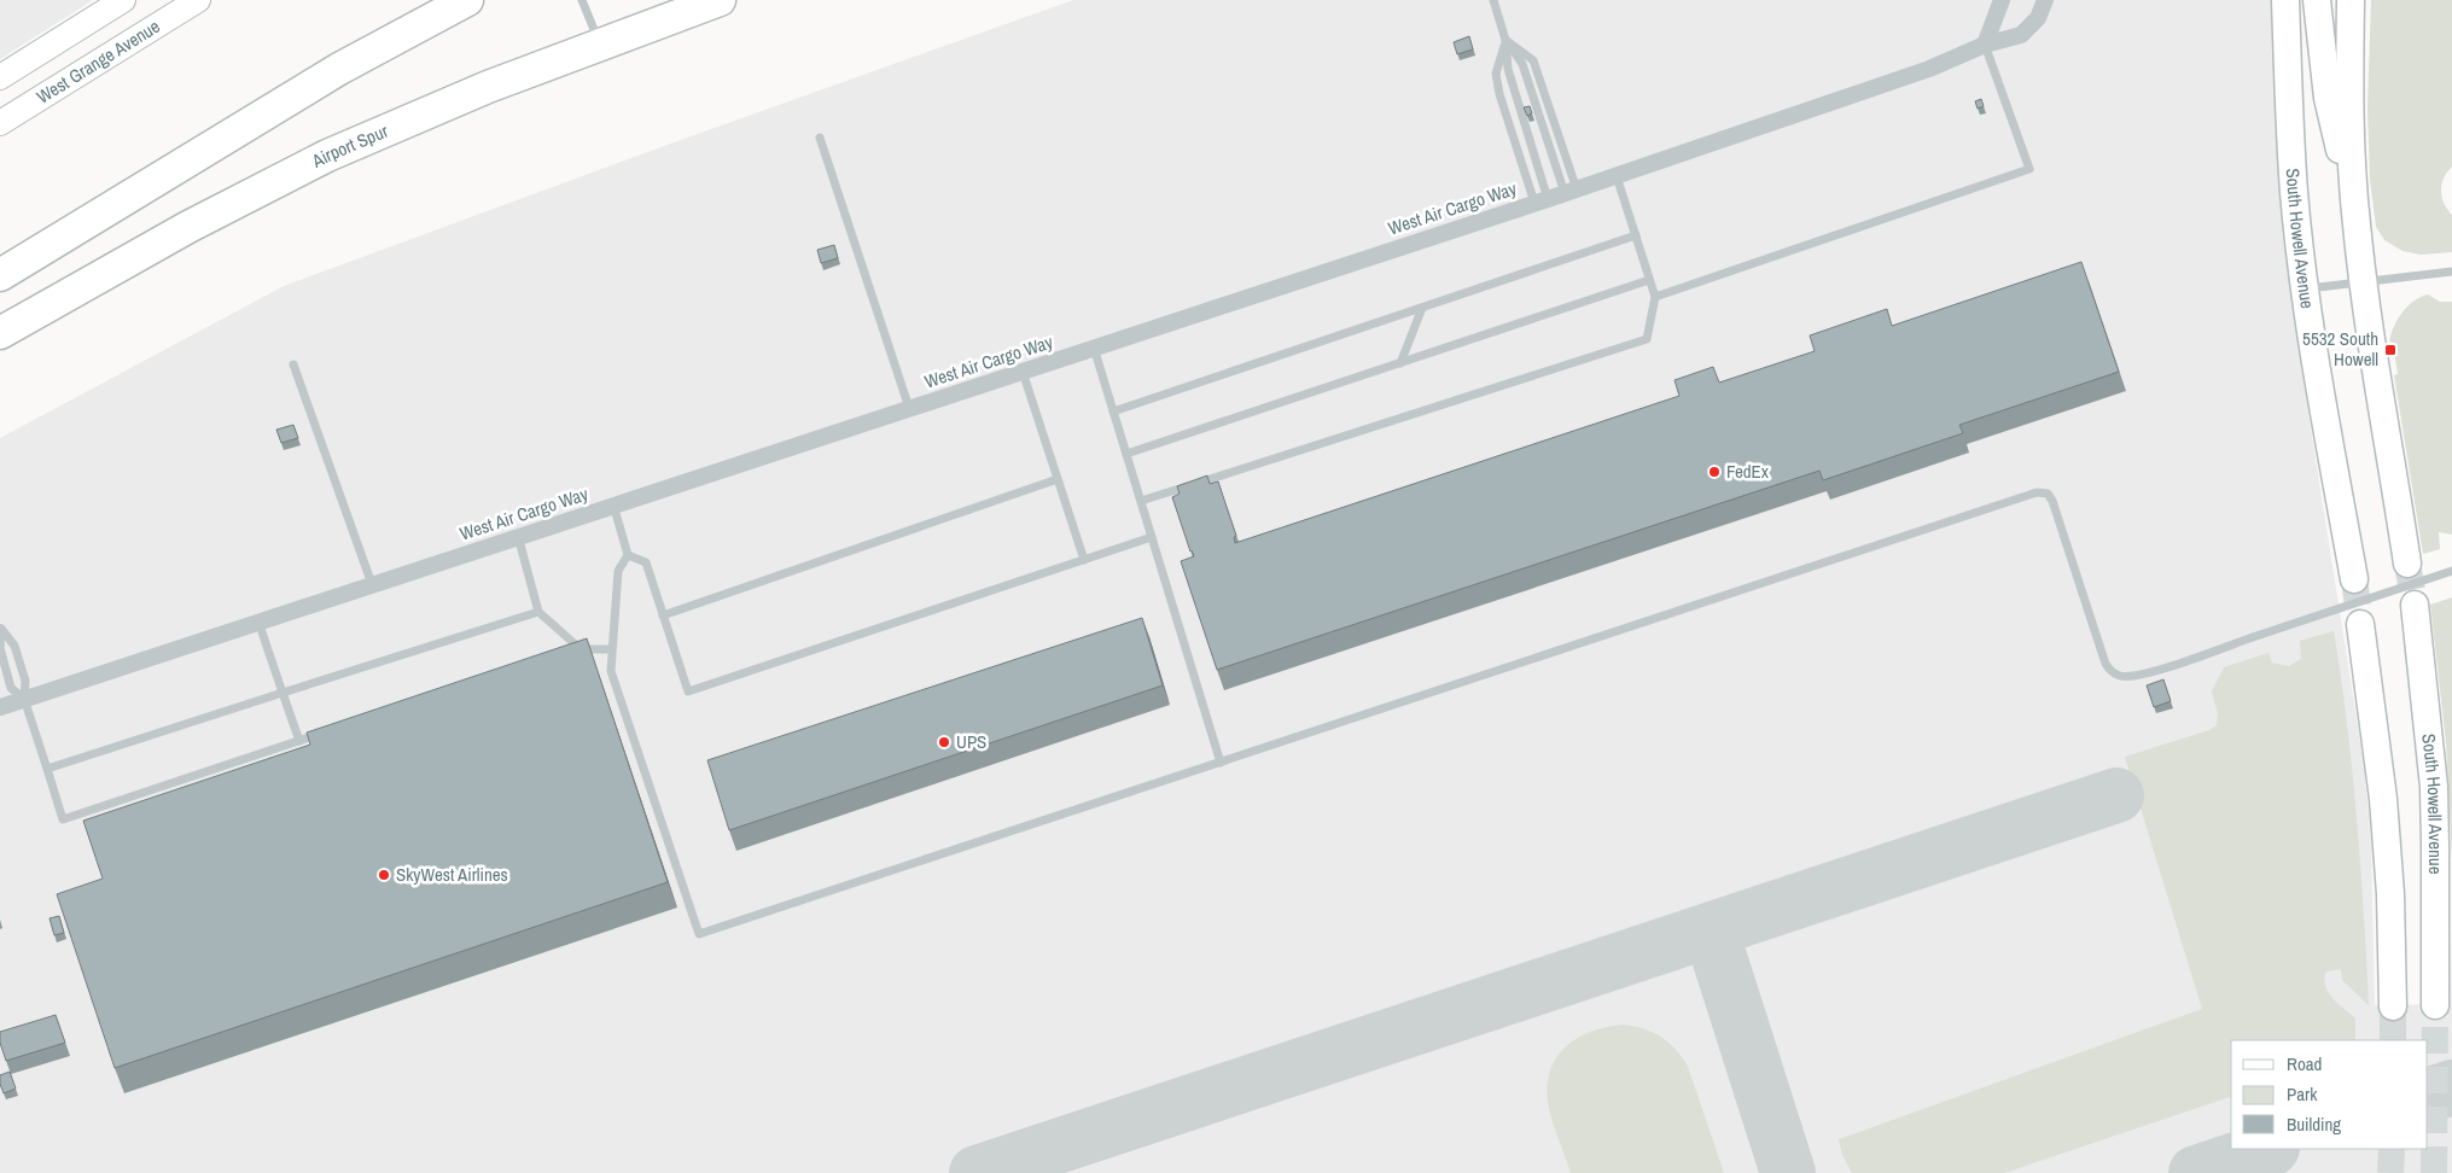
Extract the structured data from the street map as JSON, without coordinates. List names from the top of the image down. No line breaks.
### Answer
{"streets":{"highway":["Airport Spur"],"main road":["South Howell Avenue"],"street":["West Grange Avenue","West Air Cargo Way"]},"places":{"transit":["5532 South Howell"],"other":["FedEx","UPS","SkyWest Airlines"]},"legend":["Road","Park","Building"]}
